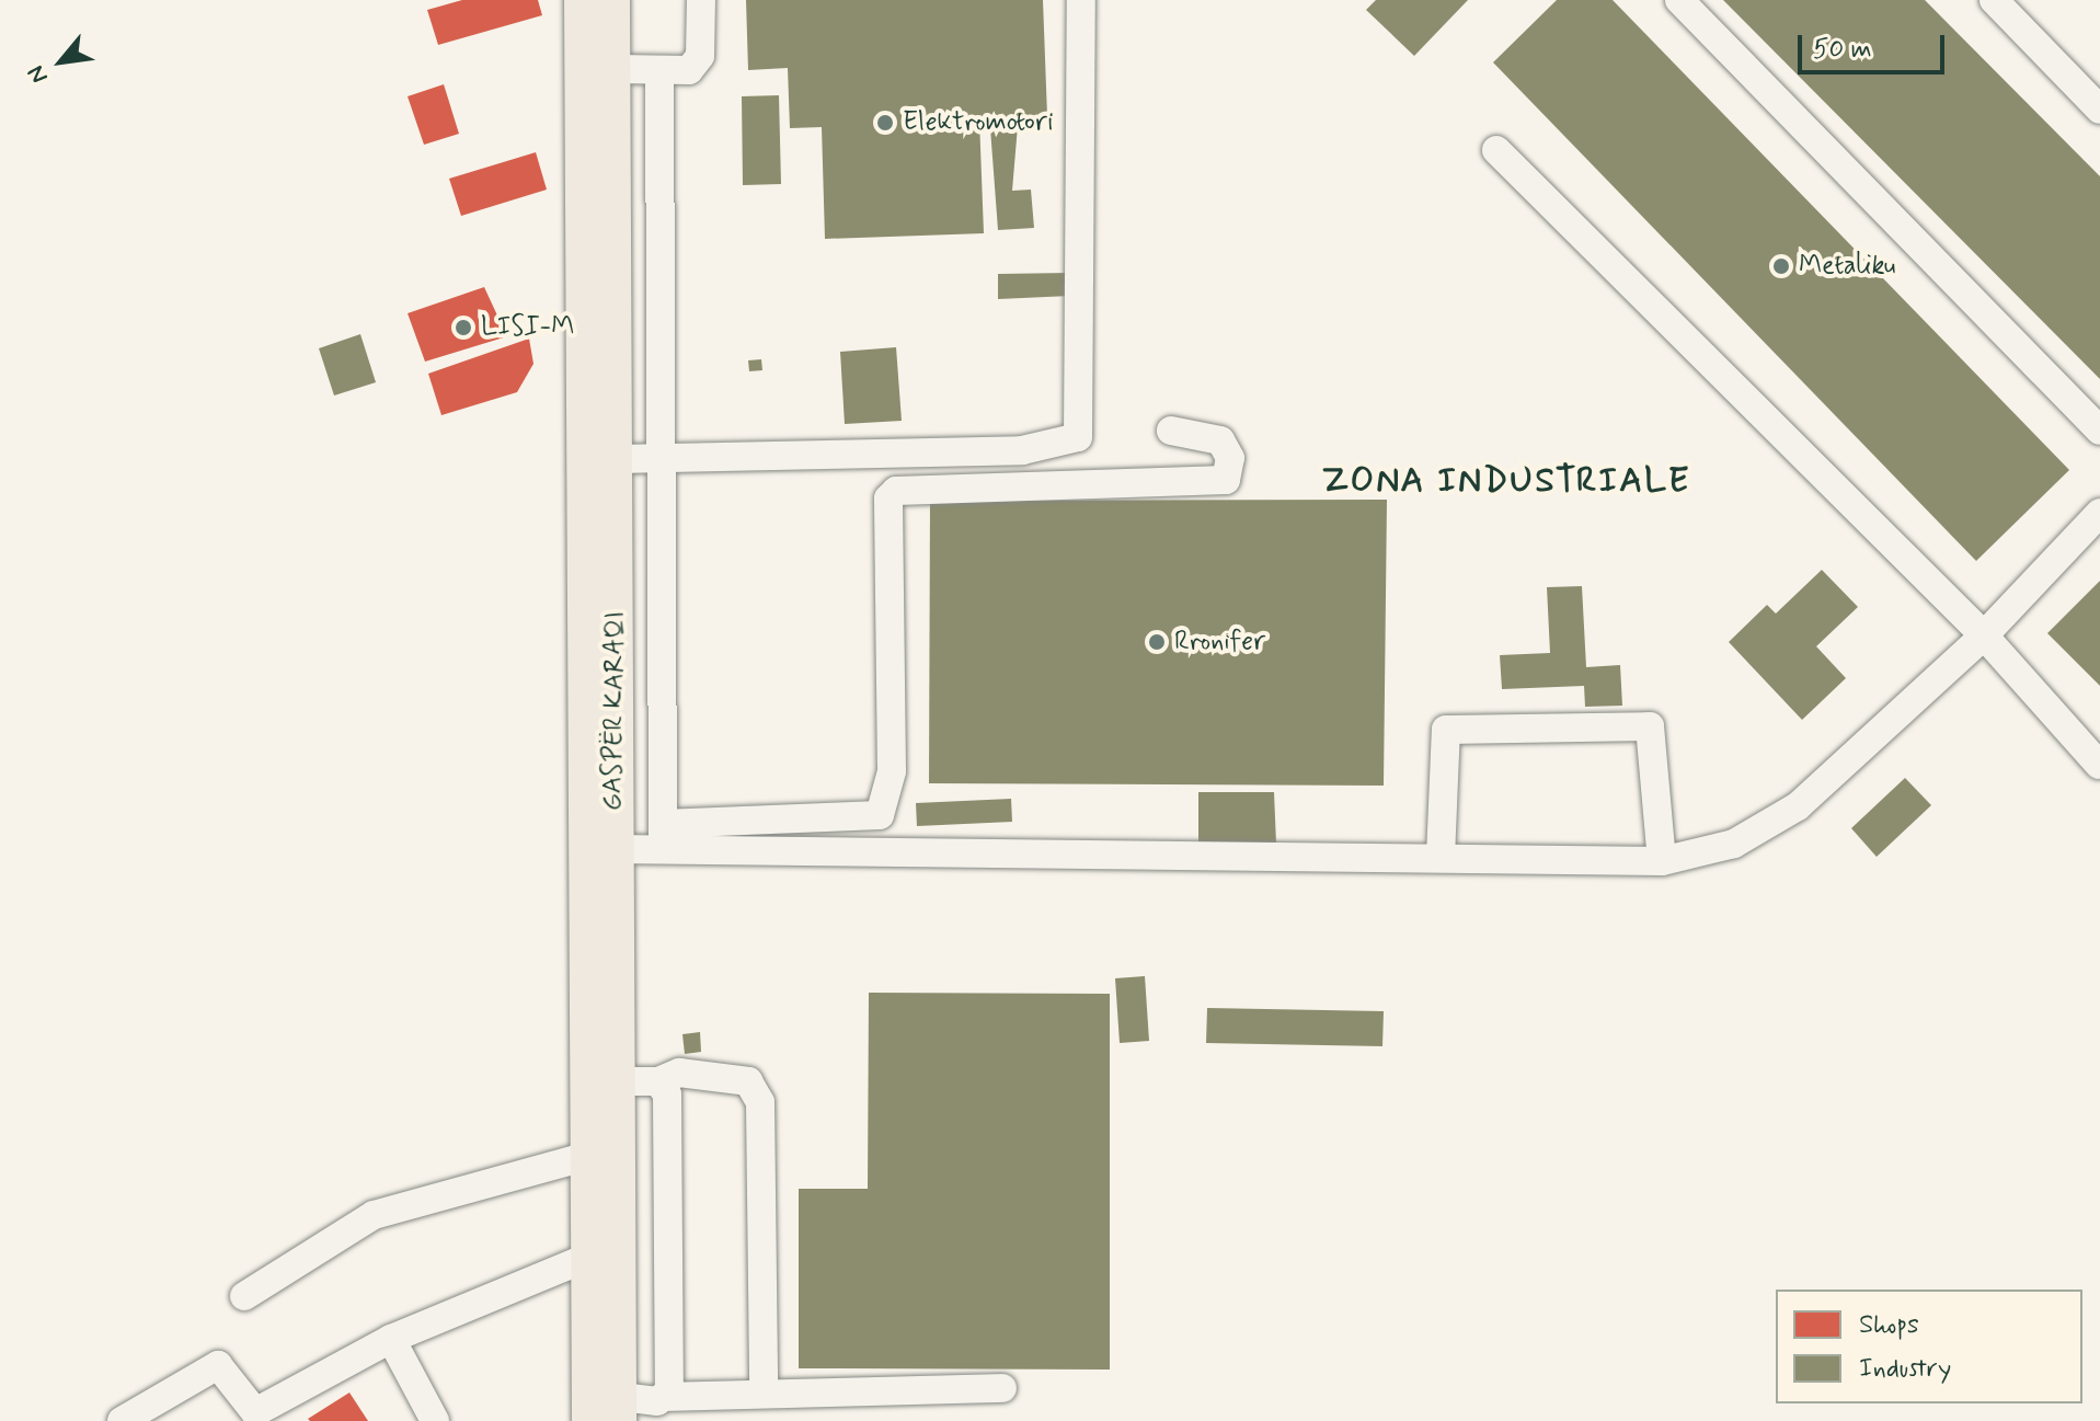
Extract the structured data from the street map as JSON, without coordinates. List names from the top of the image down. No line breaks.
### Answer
{"streets":{"main road":["GASPËR KARAQI"]},"districts":["ZONA INDUSTRIALE"],"places":["Elektromotori","Metaliku","LISI-M","Rronifer"],"legend":["Shops","Industry"],"scale_bar":"50 m","north":"bottom left"}
